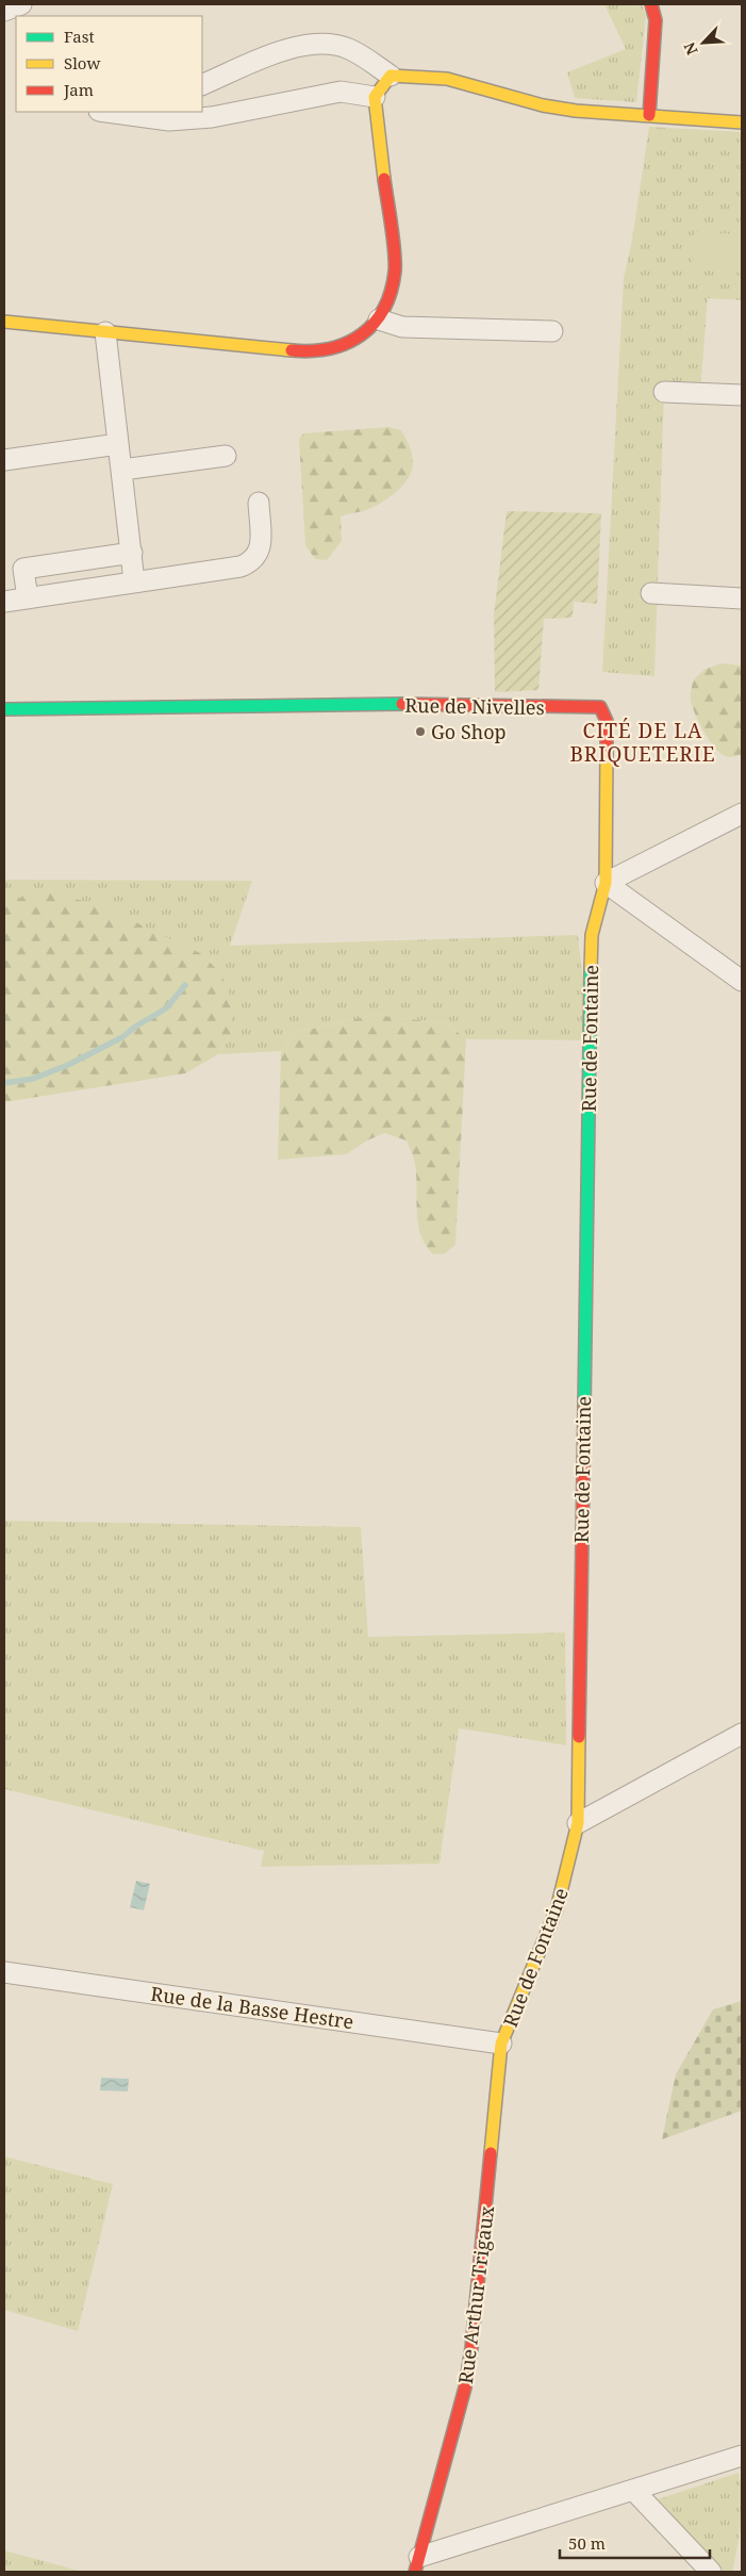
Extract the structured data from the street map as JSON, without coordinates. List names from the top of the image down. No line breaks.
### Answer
{"streets":{"street":["Rue de Nivelles","Rue de Fontaine","Rue de la Basse Hestre","Rue Arthur Trigaux"]},"crossings":[["Rue de Nivelles","Rue de Fontaine"],["Rue de Fontaine","Rue de la Basse Hestre"],["Rue de Fontaine","Rue Arthur Trigaux"],["Rue de la Basse Hestre","Rue Arthur Trigaux"]],"districts":["CITÉ DE LA BRIQUETERIE"],"places":["Go Shop"],"legend":["Fast","Slow","Jam"],"scale_bar":"50 m","north":"bottom left"}
